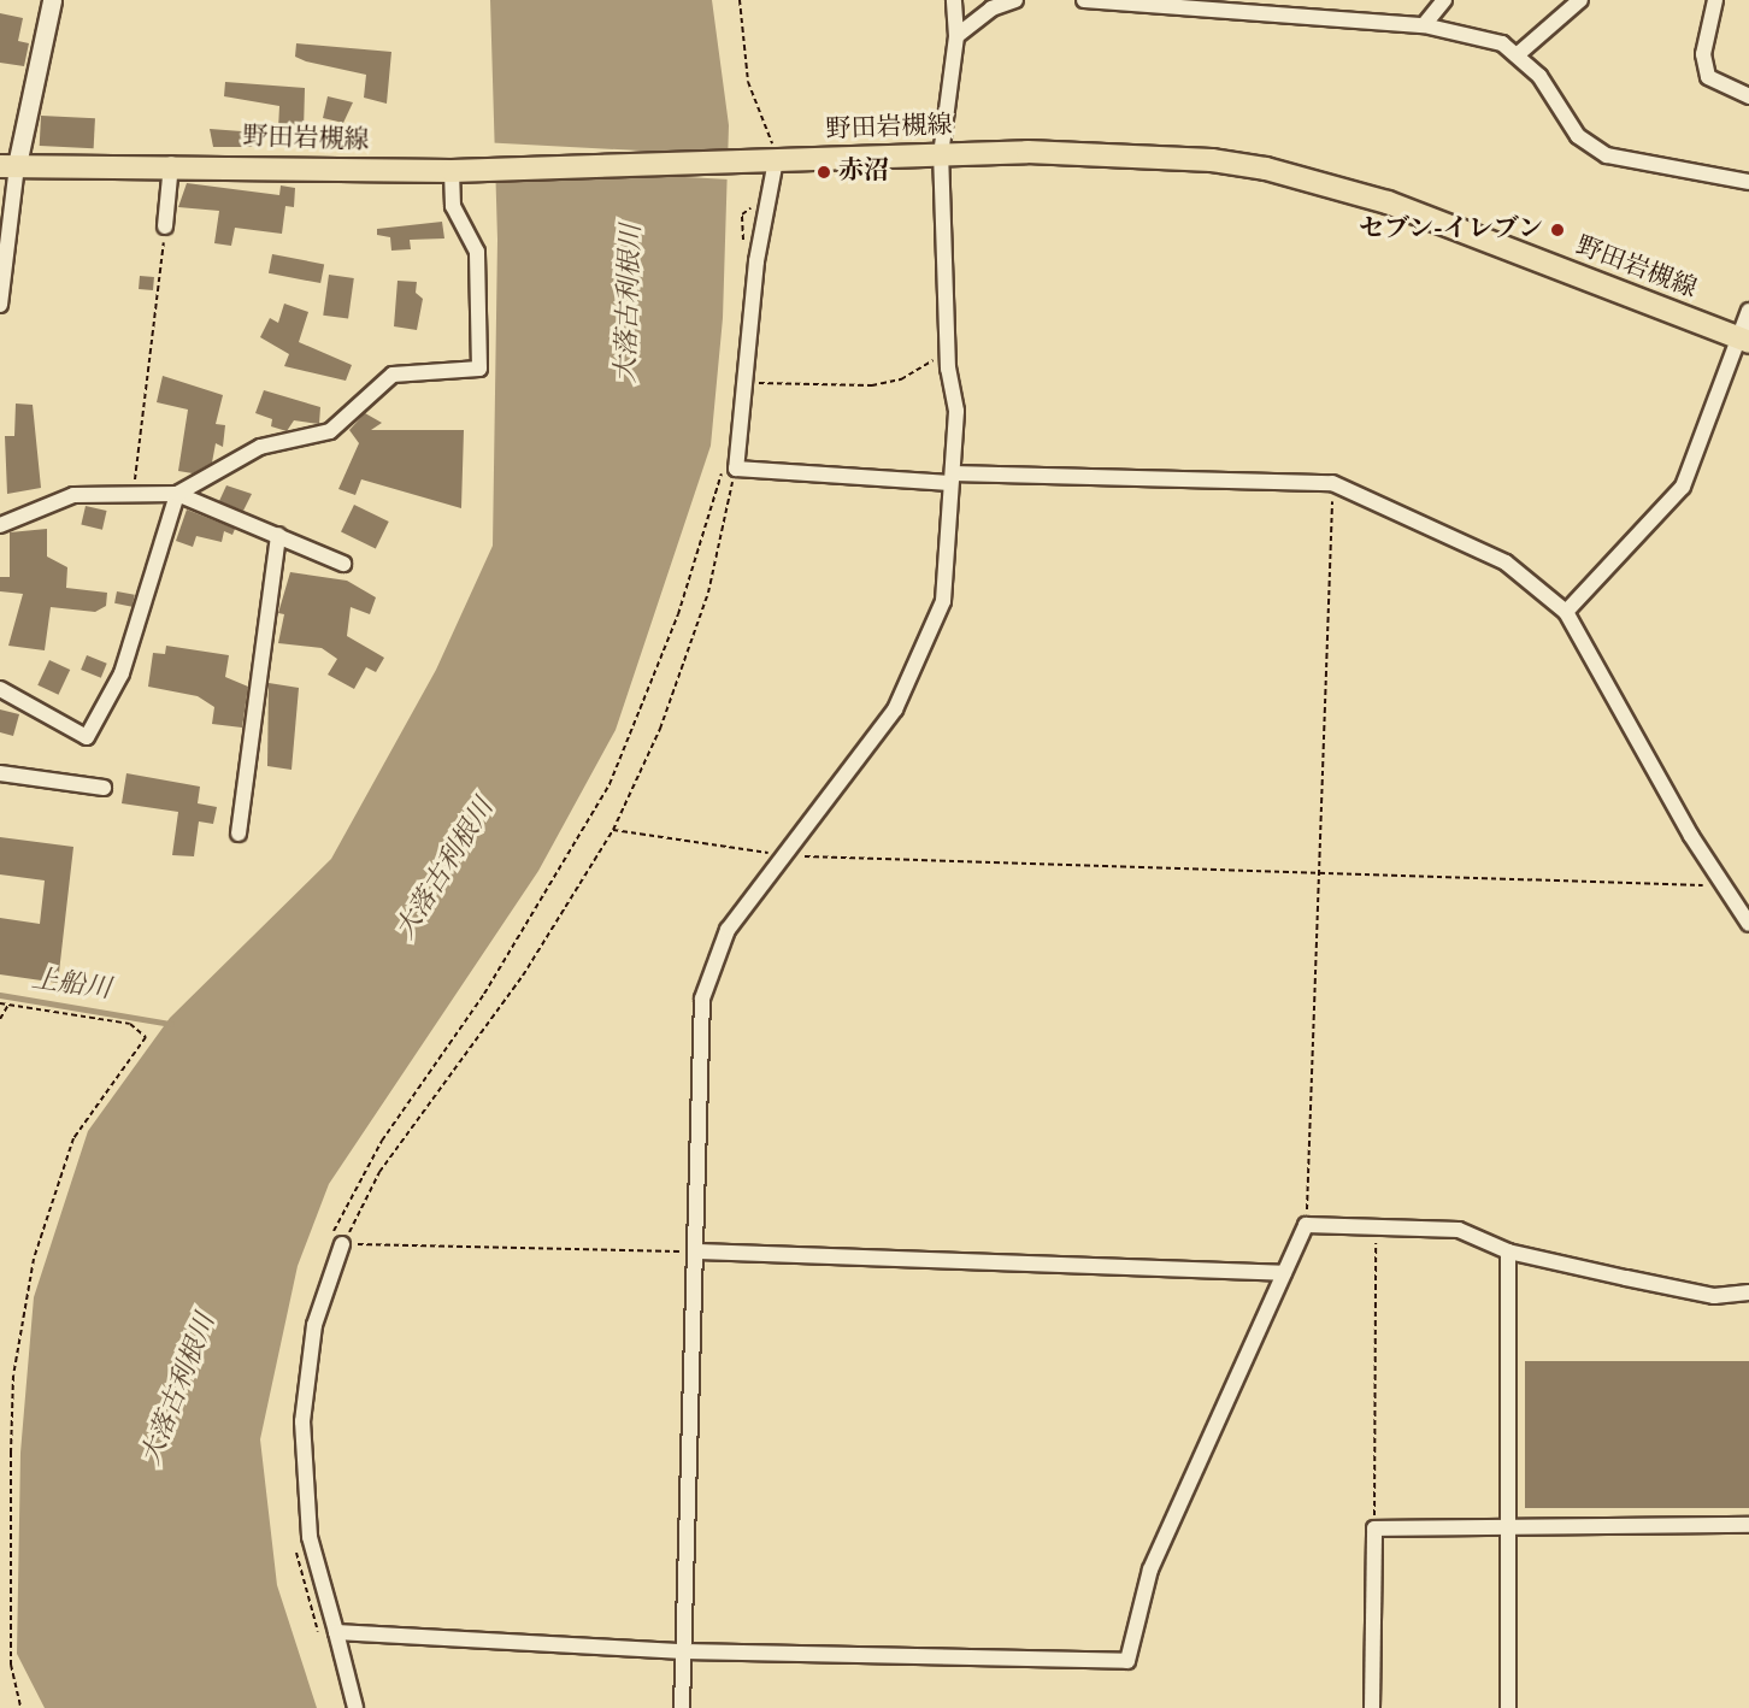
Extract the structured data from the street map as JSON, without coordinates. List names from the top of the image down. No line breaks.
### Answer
{"streets":{"main road":["野田岩槻線"]},"water":["大落古利根川","上船川"],"places":["赤沼","セブン-イレブン"]}
